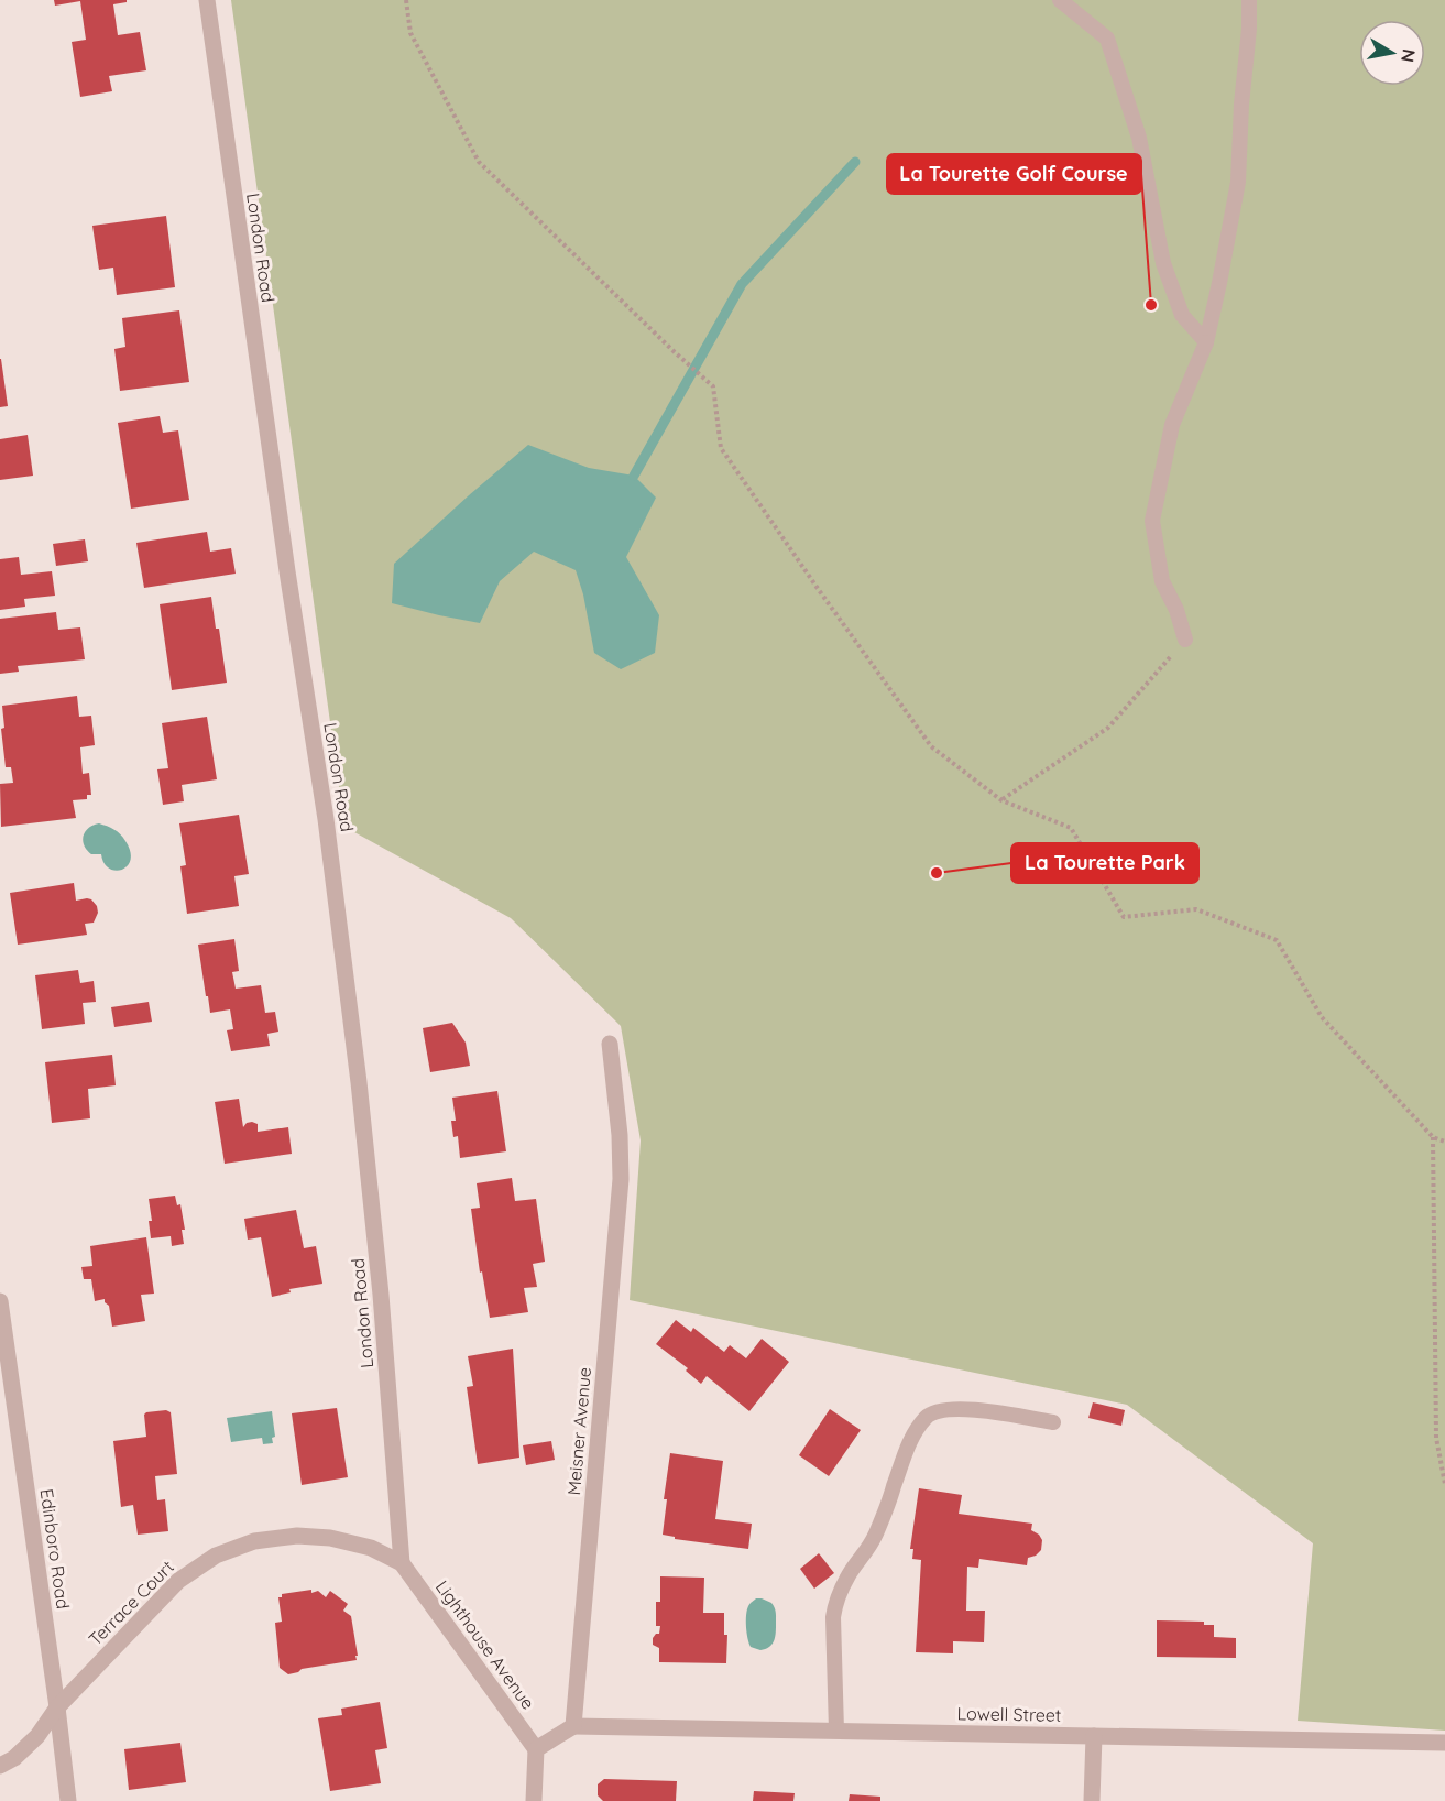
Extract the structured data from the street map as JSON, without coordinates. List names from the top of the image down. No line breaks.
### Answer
{"streets":{"street":["London Road","Meisner Avenue","Edinboro Road","Terrace Court","Lighthouse Avenue","Lowell Street"]},"crossings":[["London Road","Terrace Court"],["London Road","Lighthouse Avenue"],["Meisner Avenue","Lowell Street"],["Edinboro Road","Terrace Court"],["Terrace Court","Lighthouse Avenue"]],"places":["La Tourette Golf Course","La Tourette Park"],"north":"right"}
